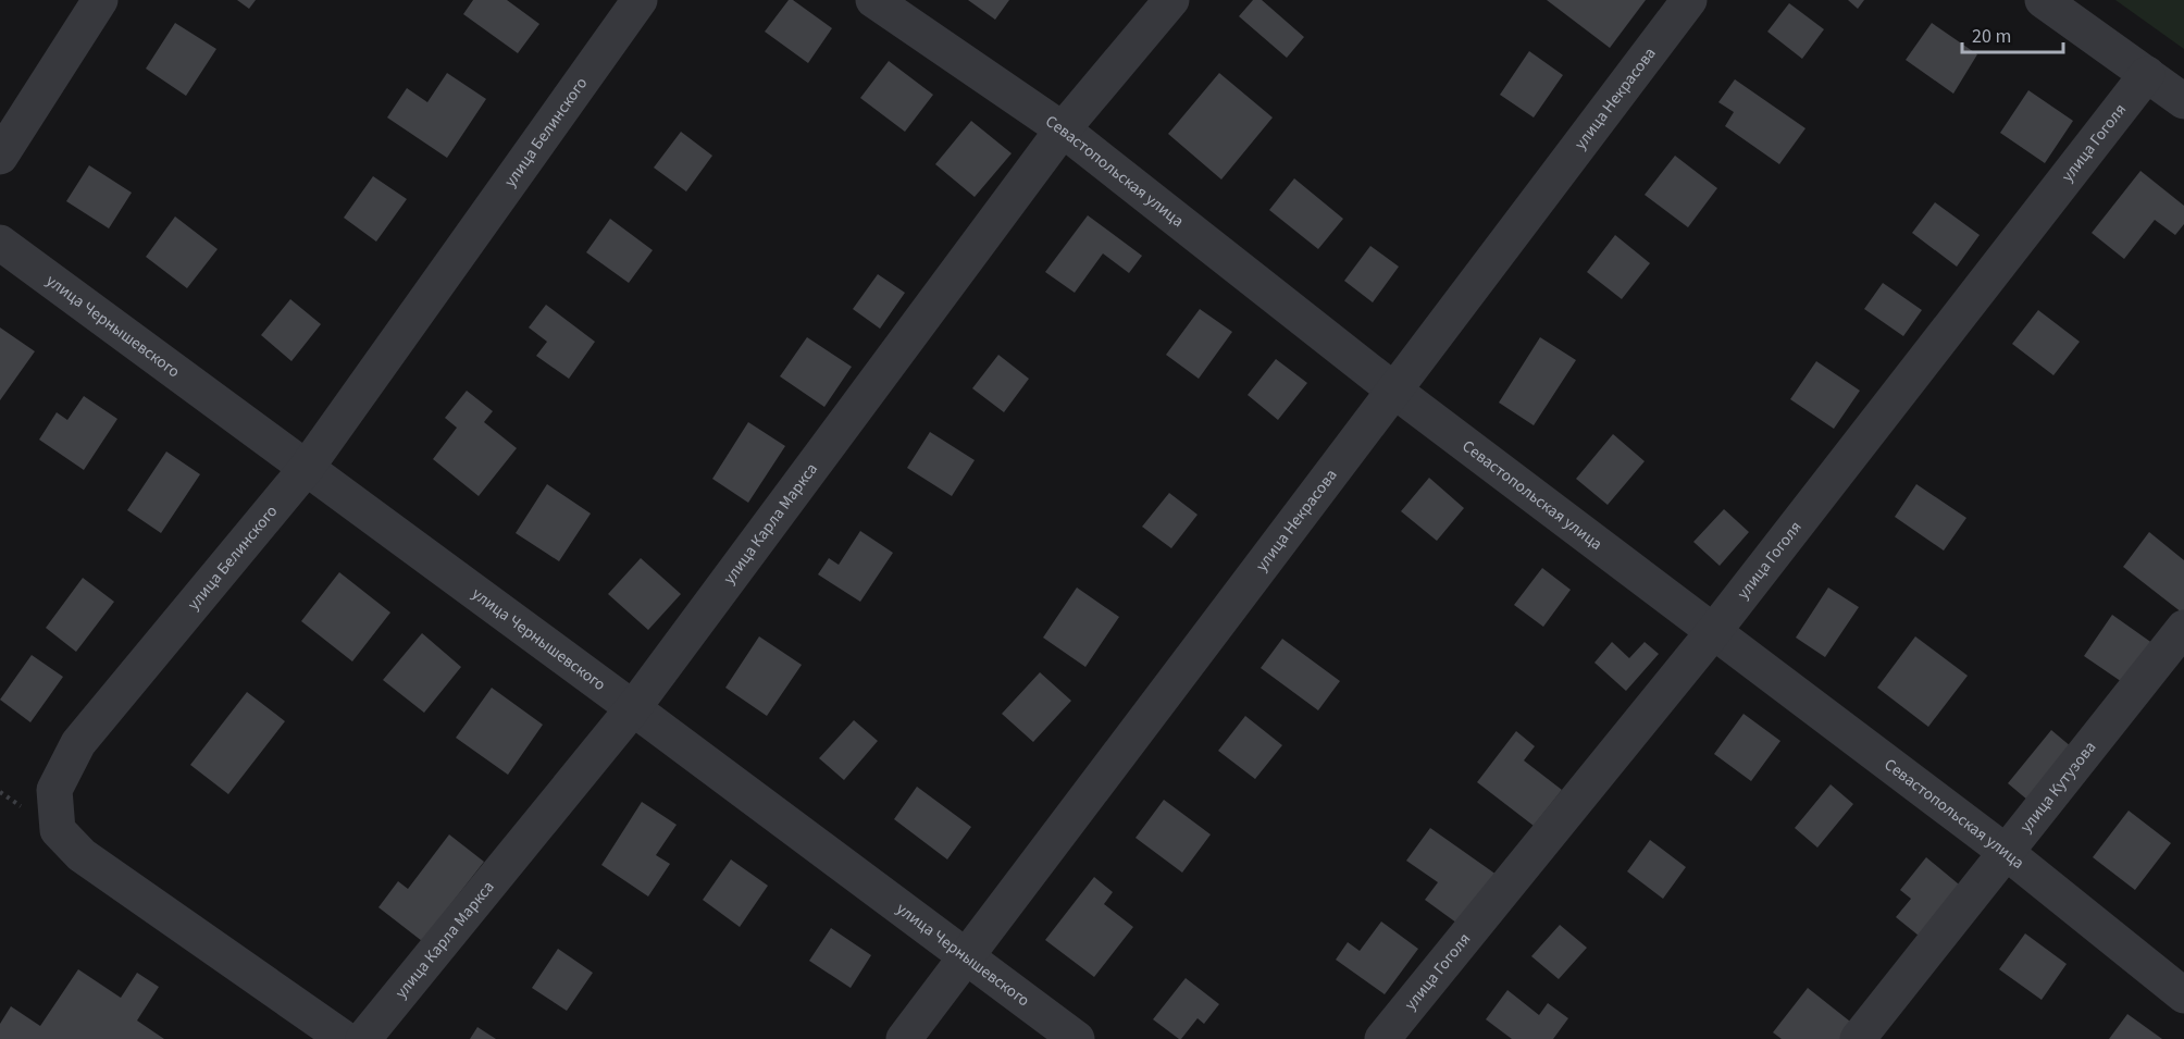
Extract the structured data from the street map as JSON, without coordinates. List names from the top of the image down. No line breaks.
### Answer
{"streets":{"street":["улица Некрасова","улица Белинского","улица Гоголя","Севастопольская улица","улица Чернышевского","улица Карла Маркса","улица Кутузова"]},"crossings":[["улица Некрасова","Севастопольская улица"],["улица Некрасова","улица Чернышевского"],["улица Белинского","улица Чернышевского"],["улица Гоголя","Севастопольская улица"],["Севастопольская улица","улица Карла Маркса"],["Севастопольская улица","улица Кутузова"],["улица Чернышевского","улица Карла Маркса"]],"scale_bar":"20 m"}
